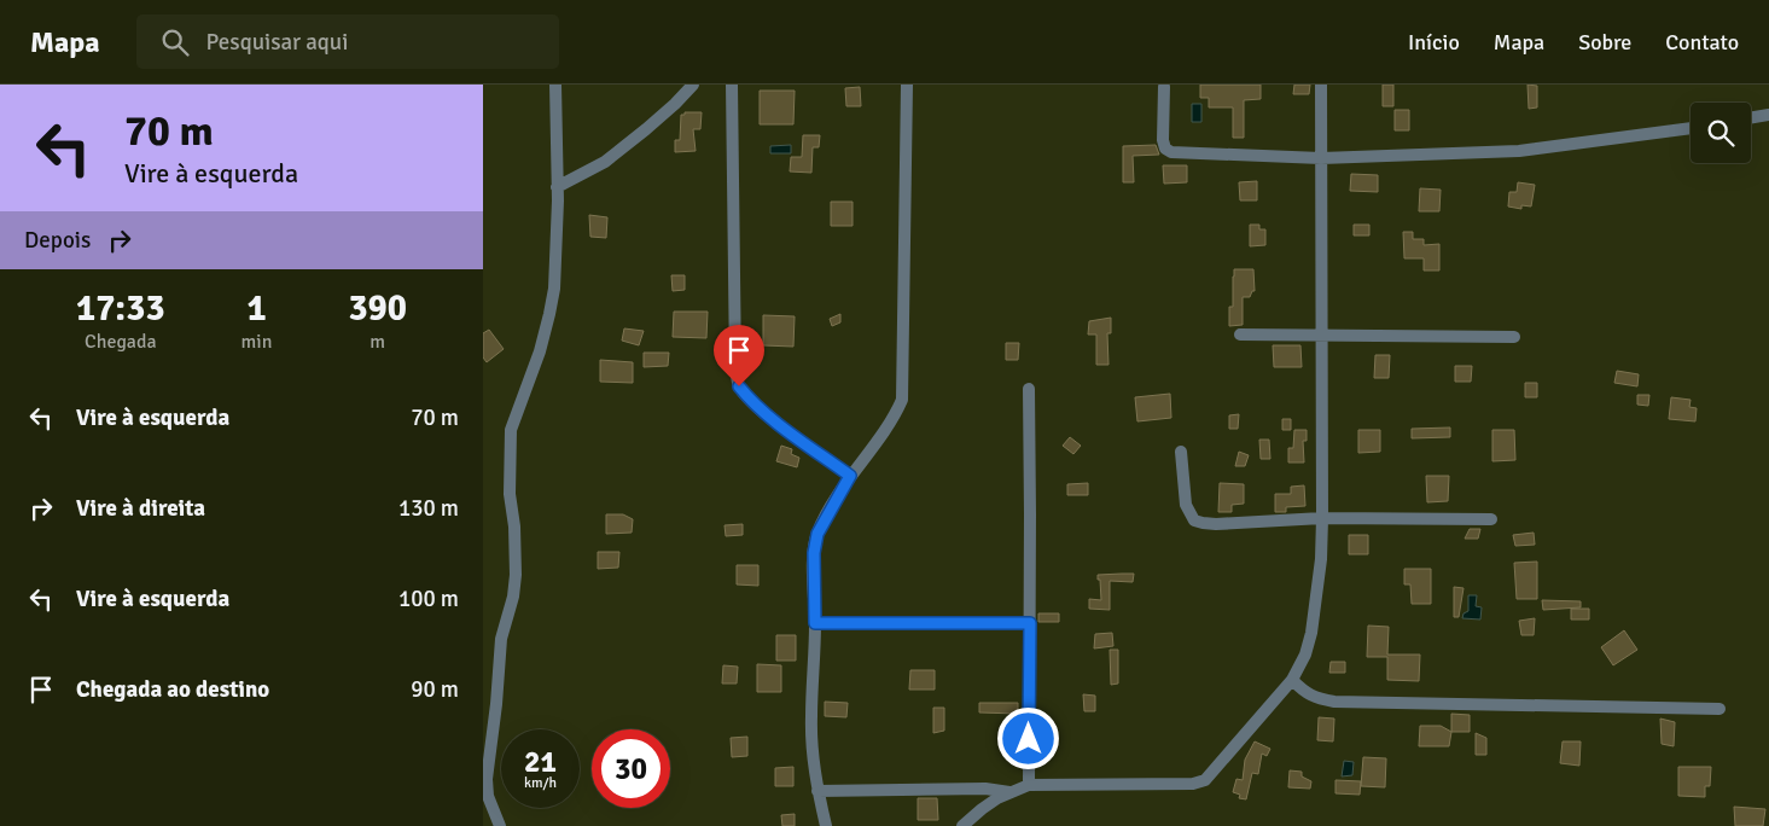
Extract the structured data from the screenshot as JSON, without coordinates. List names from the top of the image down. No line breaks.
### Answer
{"page":{"header":"Mapa","search":"Pesquisar aqui","nav":["Início","Mapa","Sobre","Contato"],"turn":["70 m","Vire à esquerda"],"then":"Depois","eta":["17:33","Chegada","1","min","390","m"],"list":[{"name":"Vire à esquerda","value":"70 m"},{"name":"Vire à direita","value":"130 m"},{"name":"Vire à esquerda","value":"100 m"},{"name":"Chegada ao destino","value":"90 m"}],"speed":"21 km/h","limit":"30"}}
